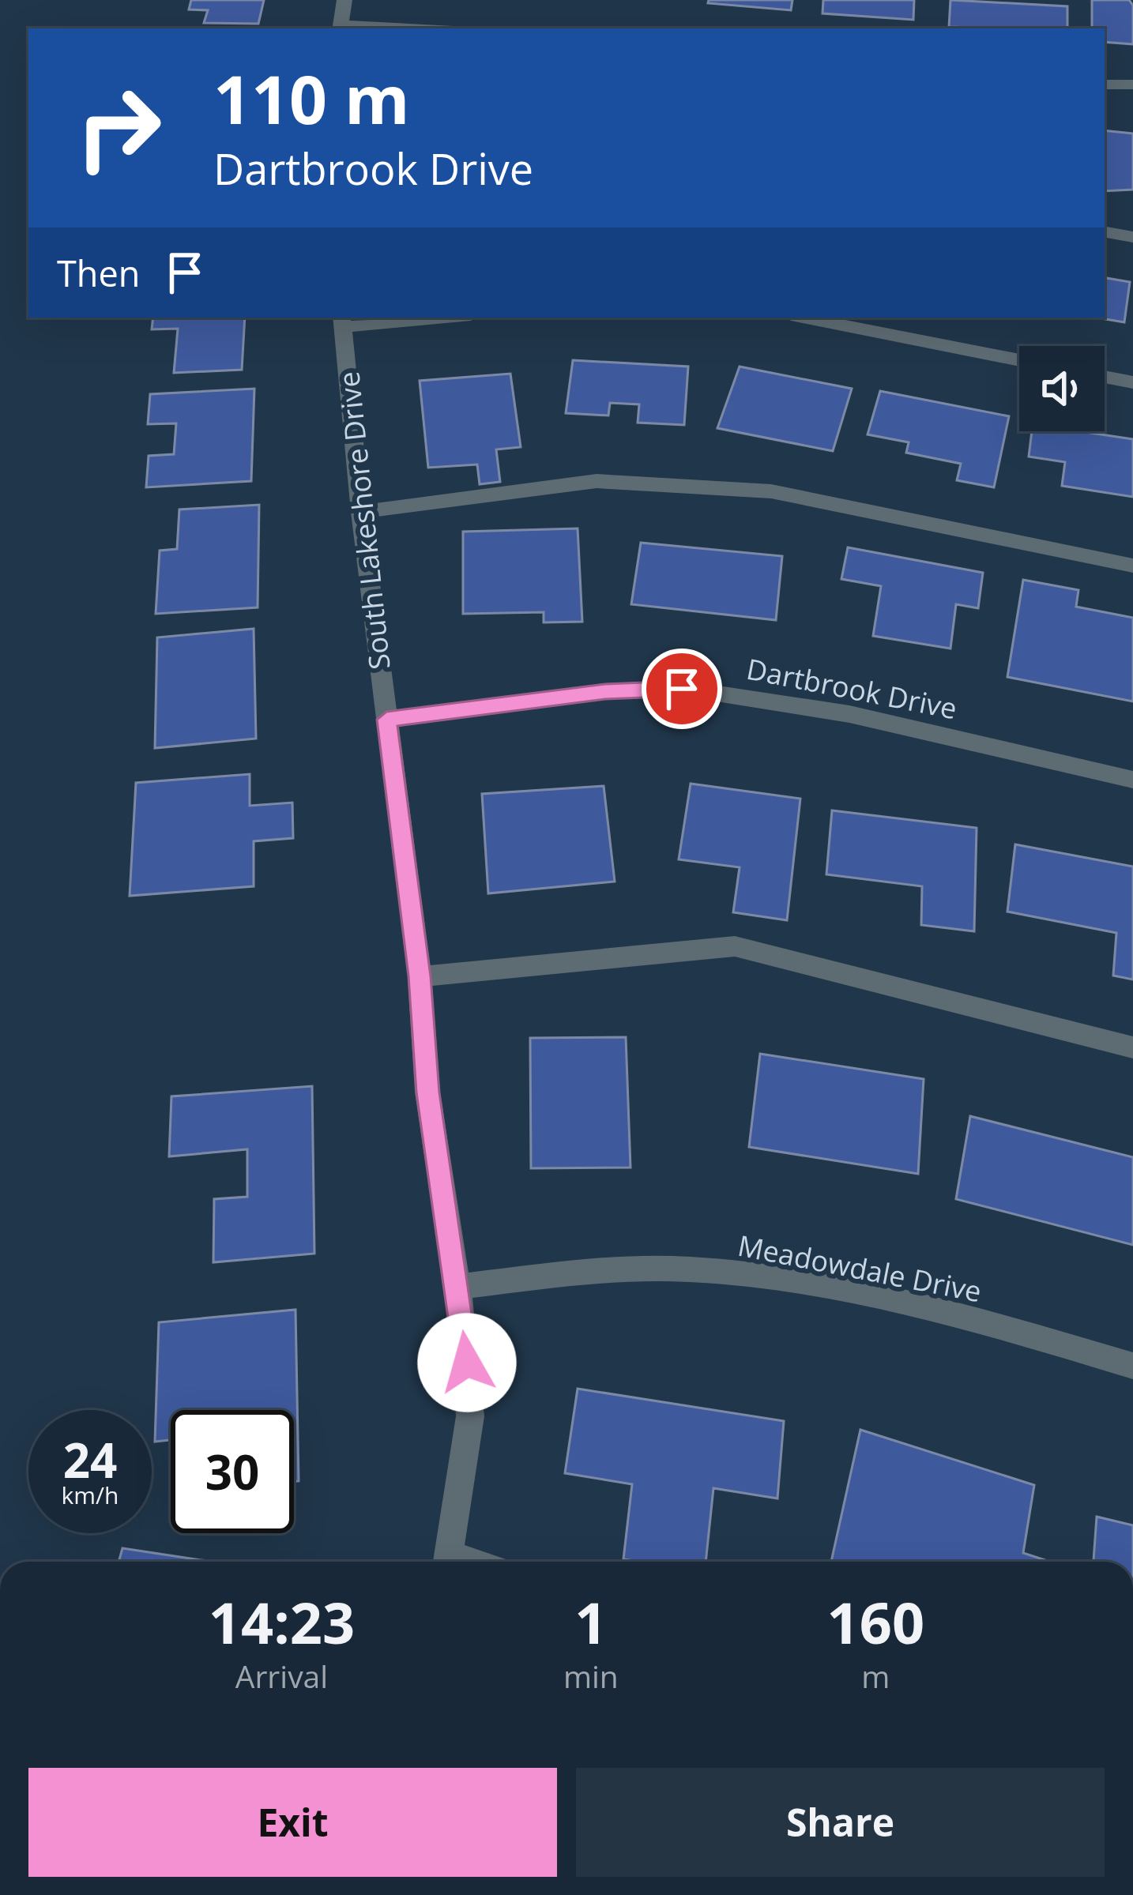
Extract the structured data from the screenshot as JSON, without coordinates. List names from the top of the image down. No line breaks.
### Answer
{"streets":{"street":["South Lakeshore Drive","Dartbrook Drive","Meadowdale Drive"]},"crossings":[["South Lakeshore Drive","Dartbrook Drive"],["South Lakeshore Drive","Meadowdale Drive"]],"page":{"turn":["110 m","Dartbrook Drive"],"then":"Then","speed":"24 km/h","limit":"30","eta":["14:23","Arrival","1","min","160","m"],"buttons":["Exit","Share"]}}
